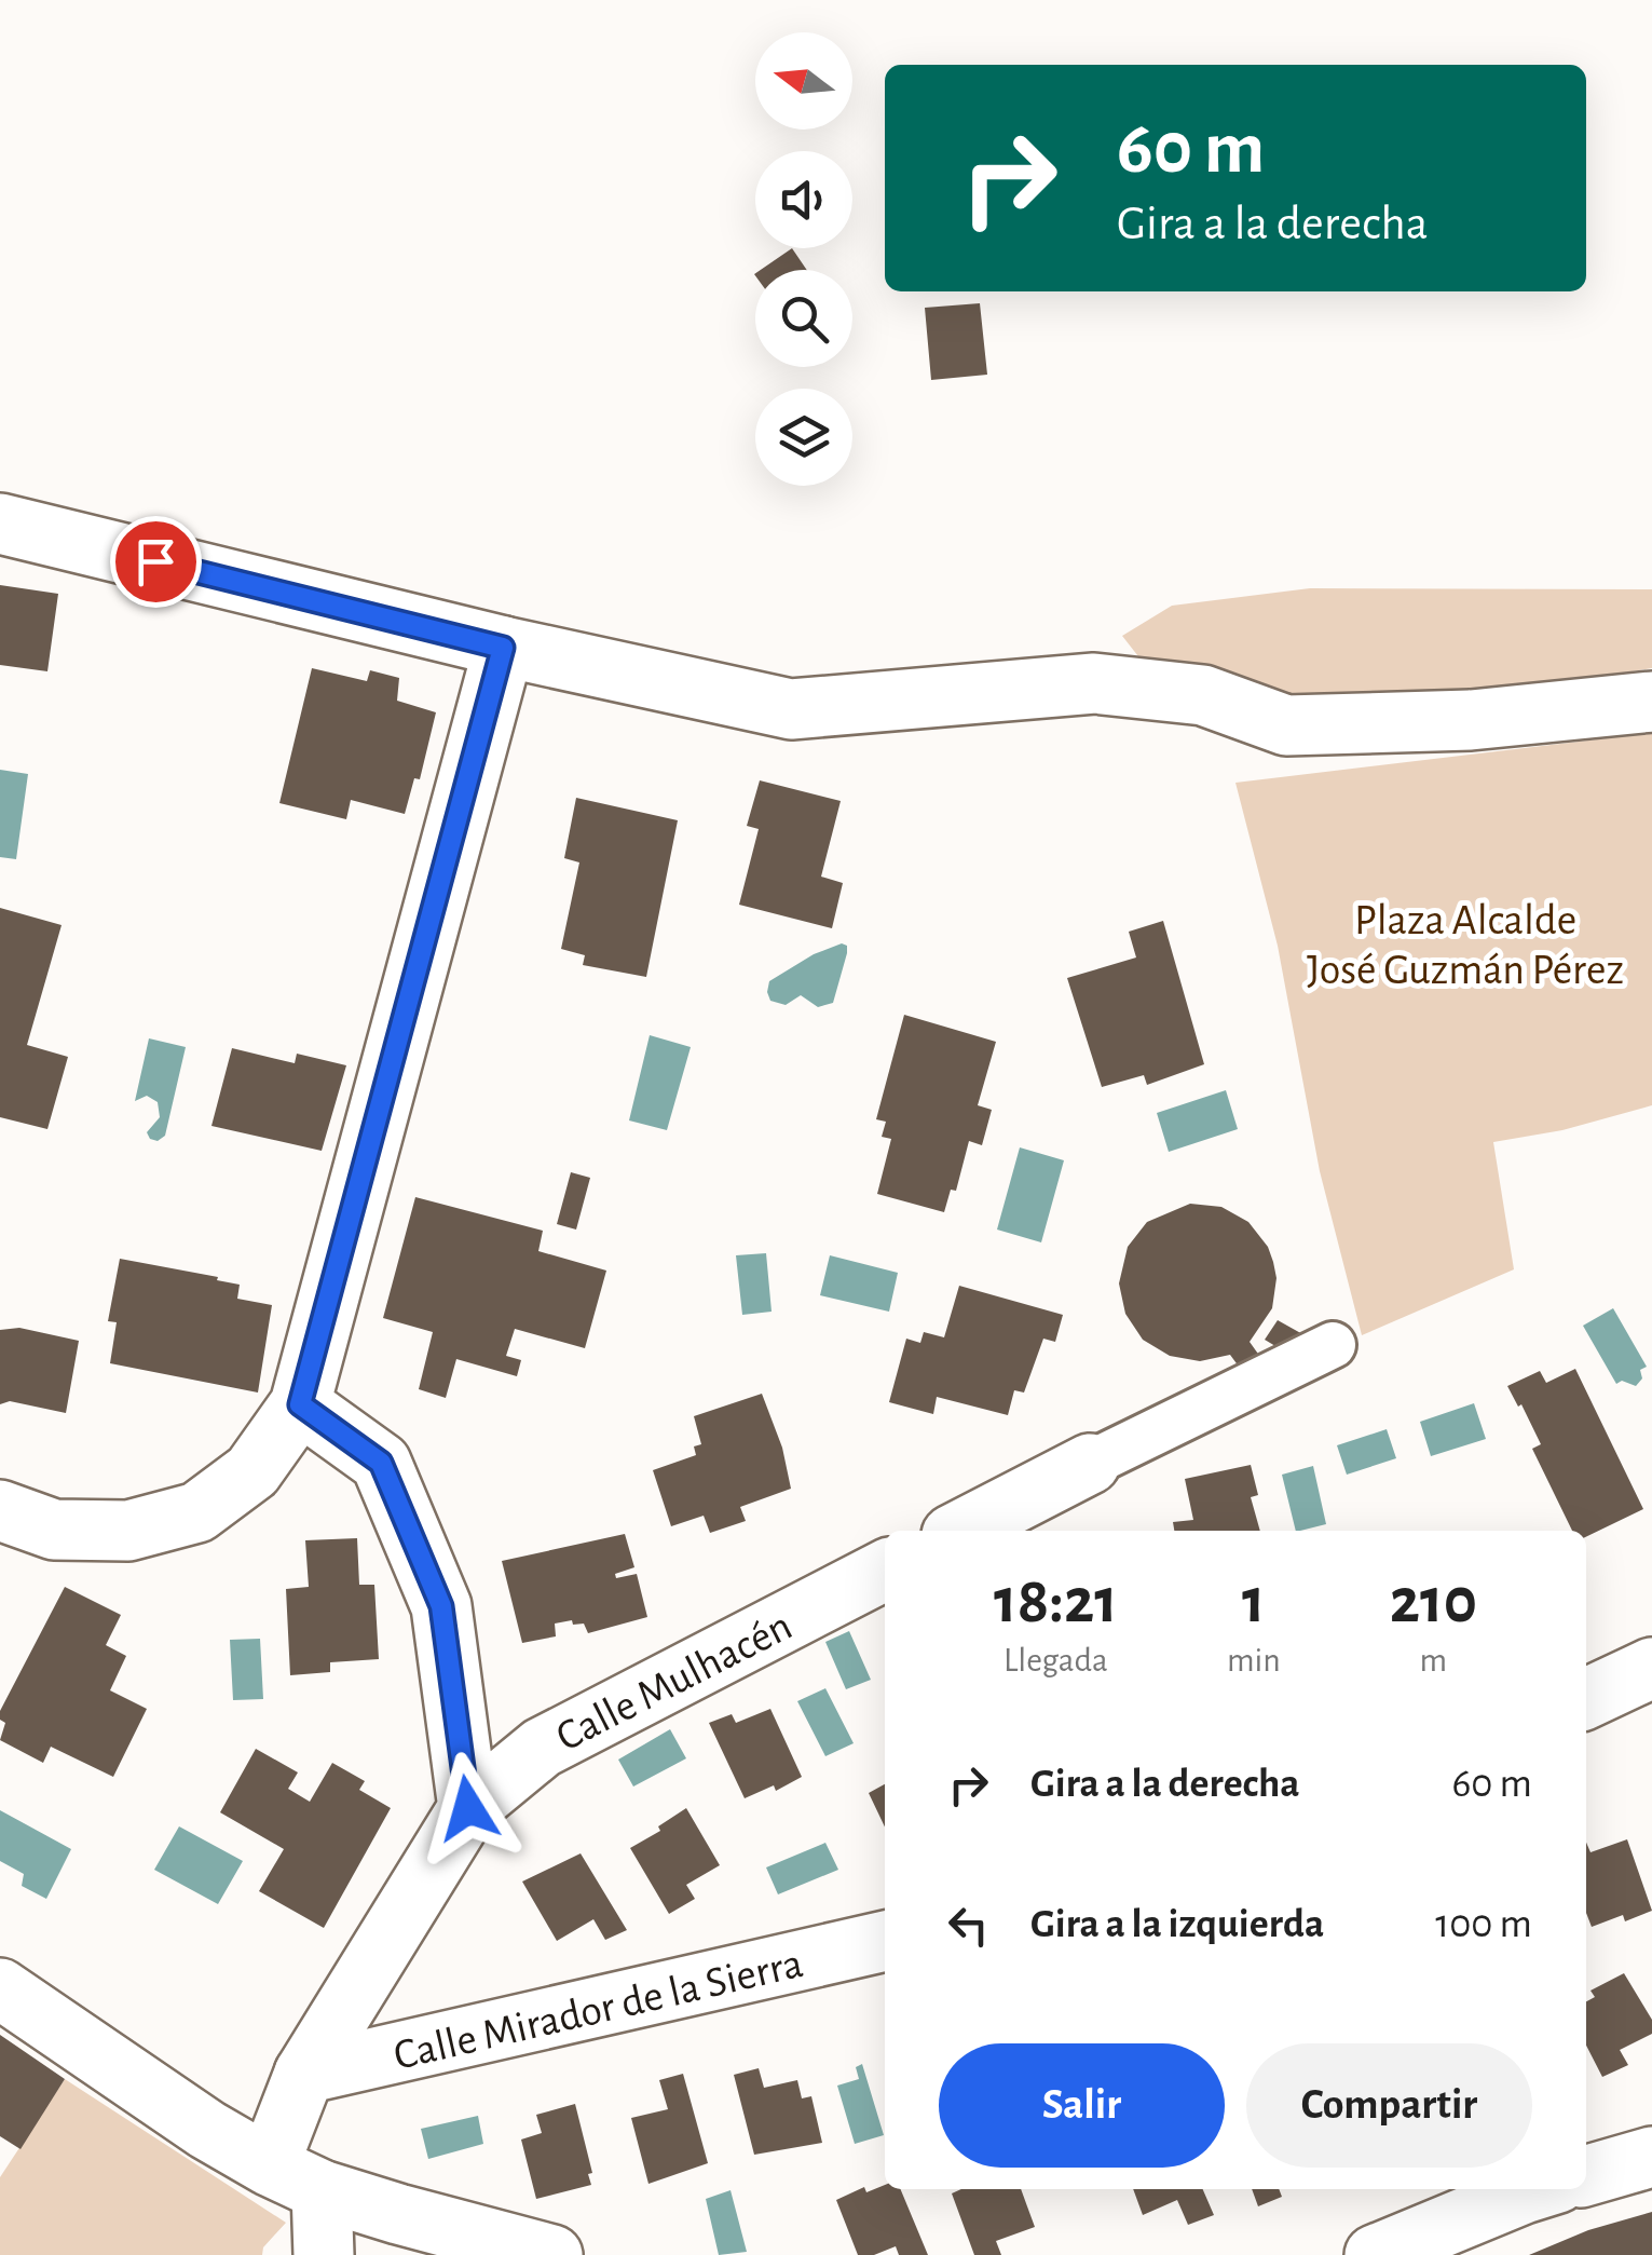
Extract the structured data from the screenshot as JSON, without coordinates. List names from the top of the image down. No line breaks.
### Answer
{"streets":{"street":["Calle Mulhacén","Calle Mirador de la Sierra"]},"crossings":[["Calle Mulhacén","Calle Mirador de la Sierra"]],"parks":["Plaza Alcalde José Guzmán Pérez"],"north":"left","page":{"turn":["60 m","Gira a la derecha"],"eta":["18:21","Llegada","1","min","210","m"],"list":[{"name":"Gira a la derecha","value":"60 m"},{"name":"Gira a la izquierda","value":"100 m"}],"buttons":["Salir","Compartir"]}}
